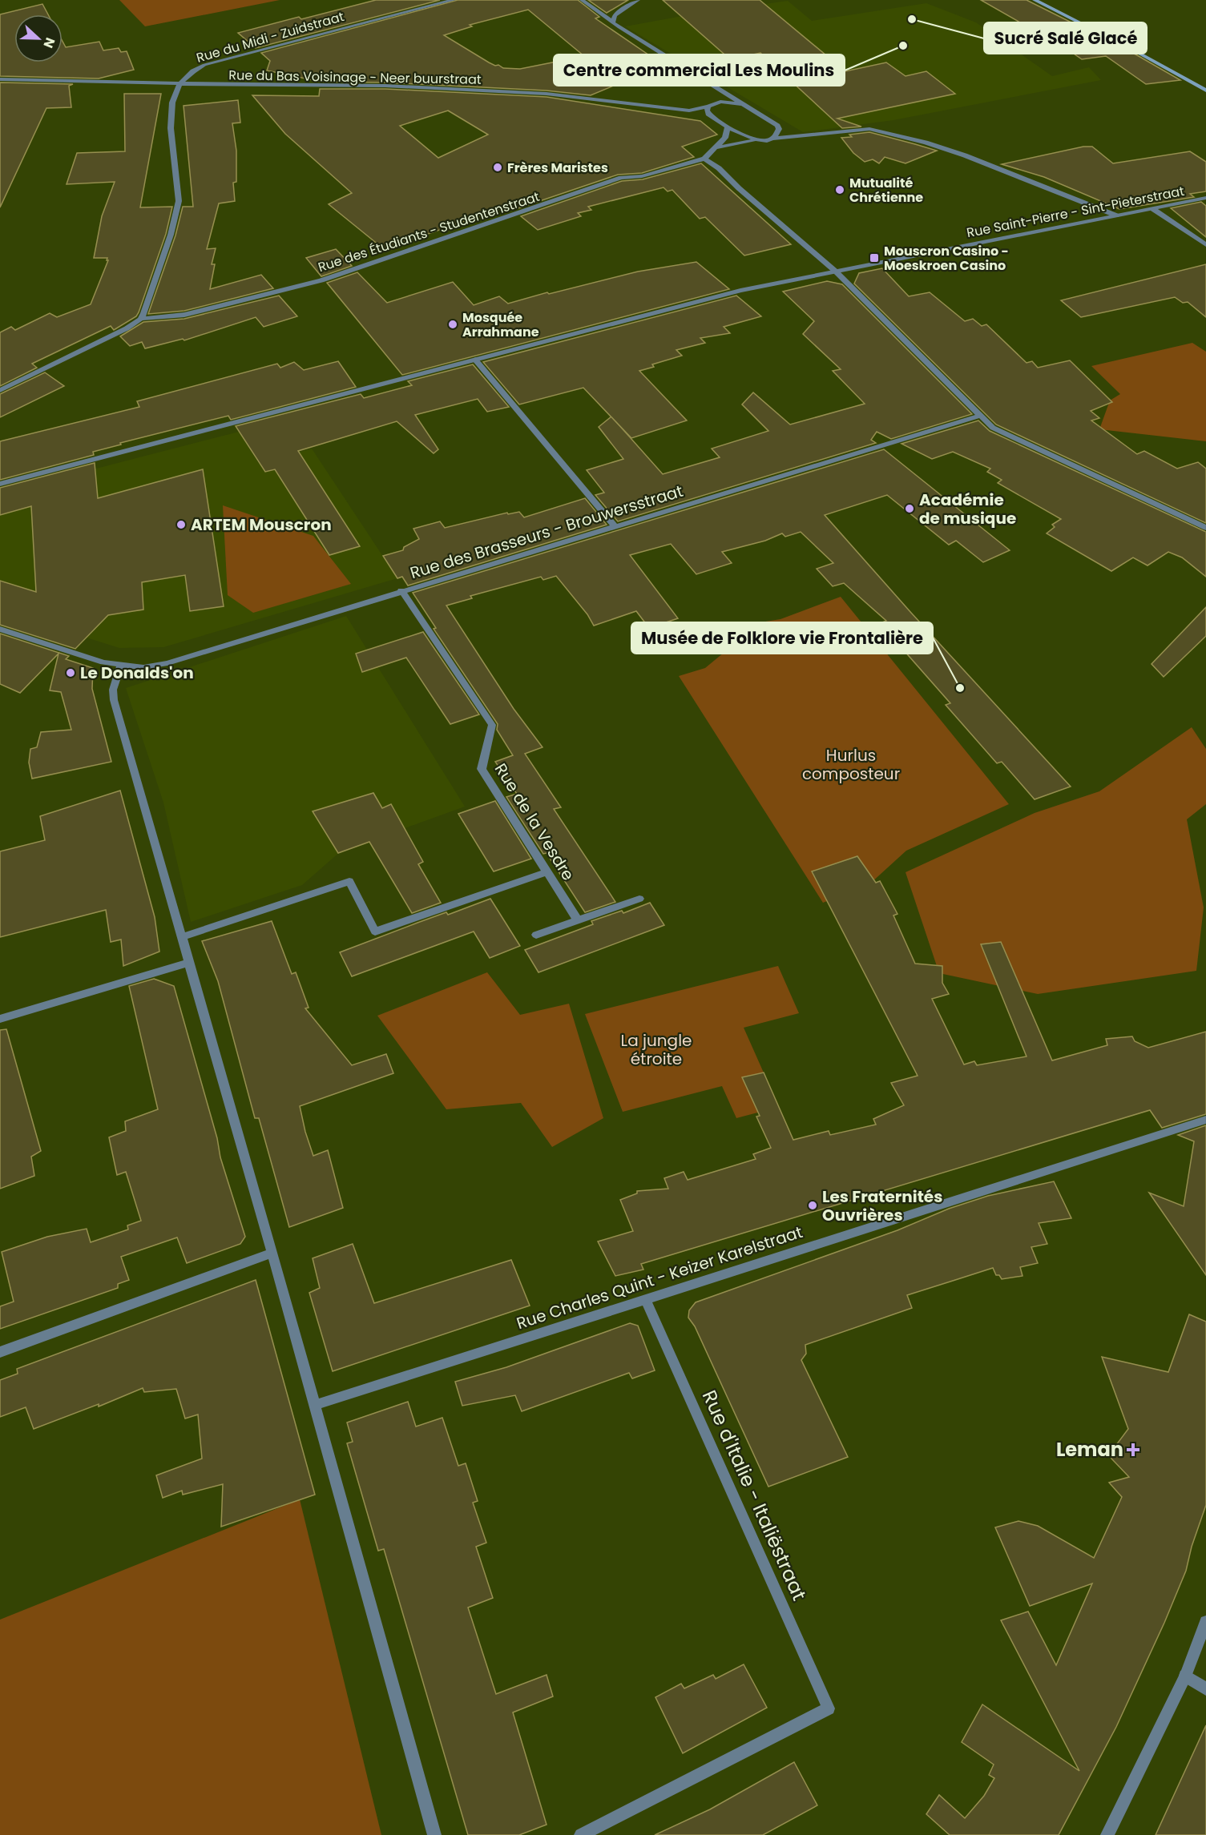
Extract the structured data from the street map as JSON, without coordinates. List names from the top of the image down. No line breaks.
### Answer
{"streets":{"street":["Rue du Midi - Zuidstraat","Rue du Bas Voisinage - Neer buurstraat","Rue Saint-Pierre - Sint-Pieterstraat","Rue des Étudiants - Studentenstraat","Rue des Brasseurs - Brouwersstraat","Rue de la Vesdre","Rue Charles Quint - Keizer Karelstraat","Rue d'Italie - Italiëstraat"]},"crossings":[["Rue du Midi - Zuidstraat","Rue du Bas Voisinage - Neer buurstraat"],["Rue des Brasseurs - Brouwersstraat","Rue de la Vesdre"],["Rue Charles Quint - Keizer Karelstraat","Rue d'Italie - Italiëstraat"]],"parks":["Hurlus composteur","La jungle étroite"],"places":{"other":["Sucré Salé Glacé","Centre commercial Les Moulins","Frères Maristes","Mutualité Chrétienne","Mosquée Arrahmane","Académie de musique","ARTEM Mouscron","Le Donalds'on","Musée de Folklore vie Frontalière","Les Fraternités Ouvrières"],"transit":["Mouscron Casino - Moeskroen Casino"],"health":["Leman"]},"north":"right"}
